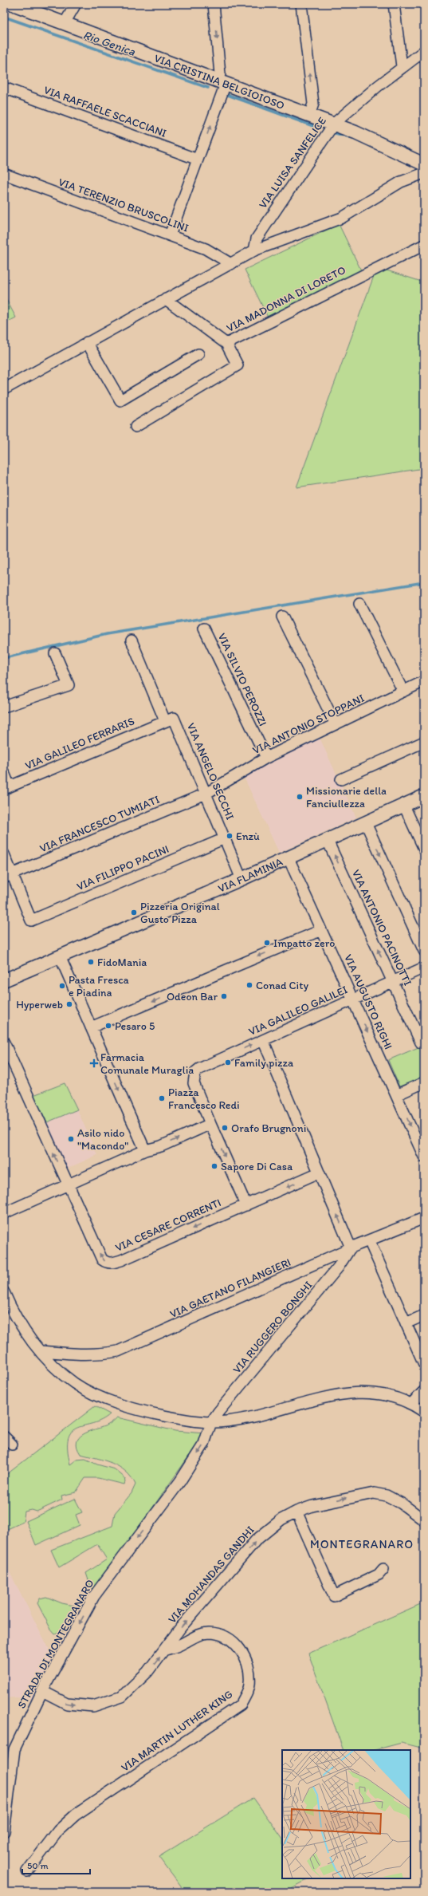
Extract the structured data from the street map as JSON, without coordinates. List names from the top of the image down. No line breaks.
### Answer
{"streets":{"street":["VIA CRISTINA BELGIOIOSO","VIA RAFFAELE SCACCIANI","VIA LUISA SANFELICE","VIA TERENZIO BRUSCOLINI","VIA MADONNA DI LORETO","VIA SILVIO PEROZZI","VIA ANTONIO STOPPANI","VIA GALILEO FERRARIS","VIA ANGELO SECCHI","VIA FRANCESCO TUMIATI","VIA FILIPPO PACINI","VIA FLAMINIA","VIA ANTONIO PACINOTTI","VIA AUGUSTO RIGHI","VIA GALILEO GALILEI","VIA CESARE CORRENTI","VIA GAETANO FILANGIERI","VIA RUGGERO BONGHI","VIA MOHANDAS GANDHI","STRADA DI MONTEGRANARO","VIA MARTIN LUTHER KING"]},"crossings":[["VIA CRISTINA BELGIOIOSO","VIA LUISA SANFELICE"],["VIA SILVIO PEROZZI","VIA ANTONIO STOPPANI"],["VIA ANTONIO STOPPANI","VIA ANGELO SECCHI"],["VIA ANTONIO STOPPANI","VIA FRANCESCO TUMIATI"],["VIA GALILEO FERRARIS","VIA ANGELO SECCHI"],["VIA ANGELO SECCHI","VIA FRANCESCO TUMIATI"],["VIA ANGELO SECCHI","VIA FILIPPO PACINI"],["VIA ANGELO SECCHI","VIA FLAMINIA"],["VIA FRANCESCO TUMIATI","VIA FILIPPO PACINI"],["VIA FLAMINIA","VIA ANTONIO PACINOTTI"],["VIA FLAMINIA","VIA AUGUSTO RIGHI"],["VIA ANTONIO PACINOTTI","VIA GALILEO GALILEI"],["VIA AUGUSTO RIGHI","VIA GALILEO GALILEI"],["VIA GAETANO FILANGIERI","VIA RUGGERO BONGHI"],["VIA RUGGERO BONGHI","STRADA DI MONTEGRANARO"],["VIA MOHANDAS GANDHI","VIA MARTIN LUTHER KING"]],"one_way":["VIA AUGUSTO RIGHI","VIA MOHANDAS GANDHI","STRADA DI MONTEGRANARO"],"districts":["MONTEGRANARO"],"water":["Rio Genica"],"places":{"other":["Missionarie della Fanciullezza","Enzù","Pizzeria Original Gusto Pizza","Impatto zero","FidoMania","Conad City","Pasta Fresca e Piadina","Odeon Bar","Hyperweb","Pesaro 5","Family pizza","Piazza Francesco Redi","Orafo Brugnoni","Asilo nido \"Macondo\"","Sapore Di Casa"],"health":["Farmacia Comunale Muraglia"]},"scale_bar":"50 m"}
